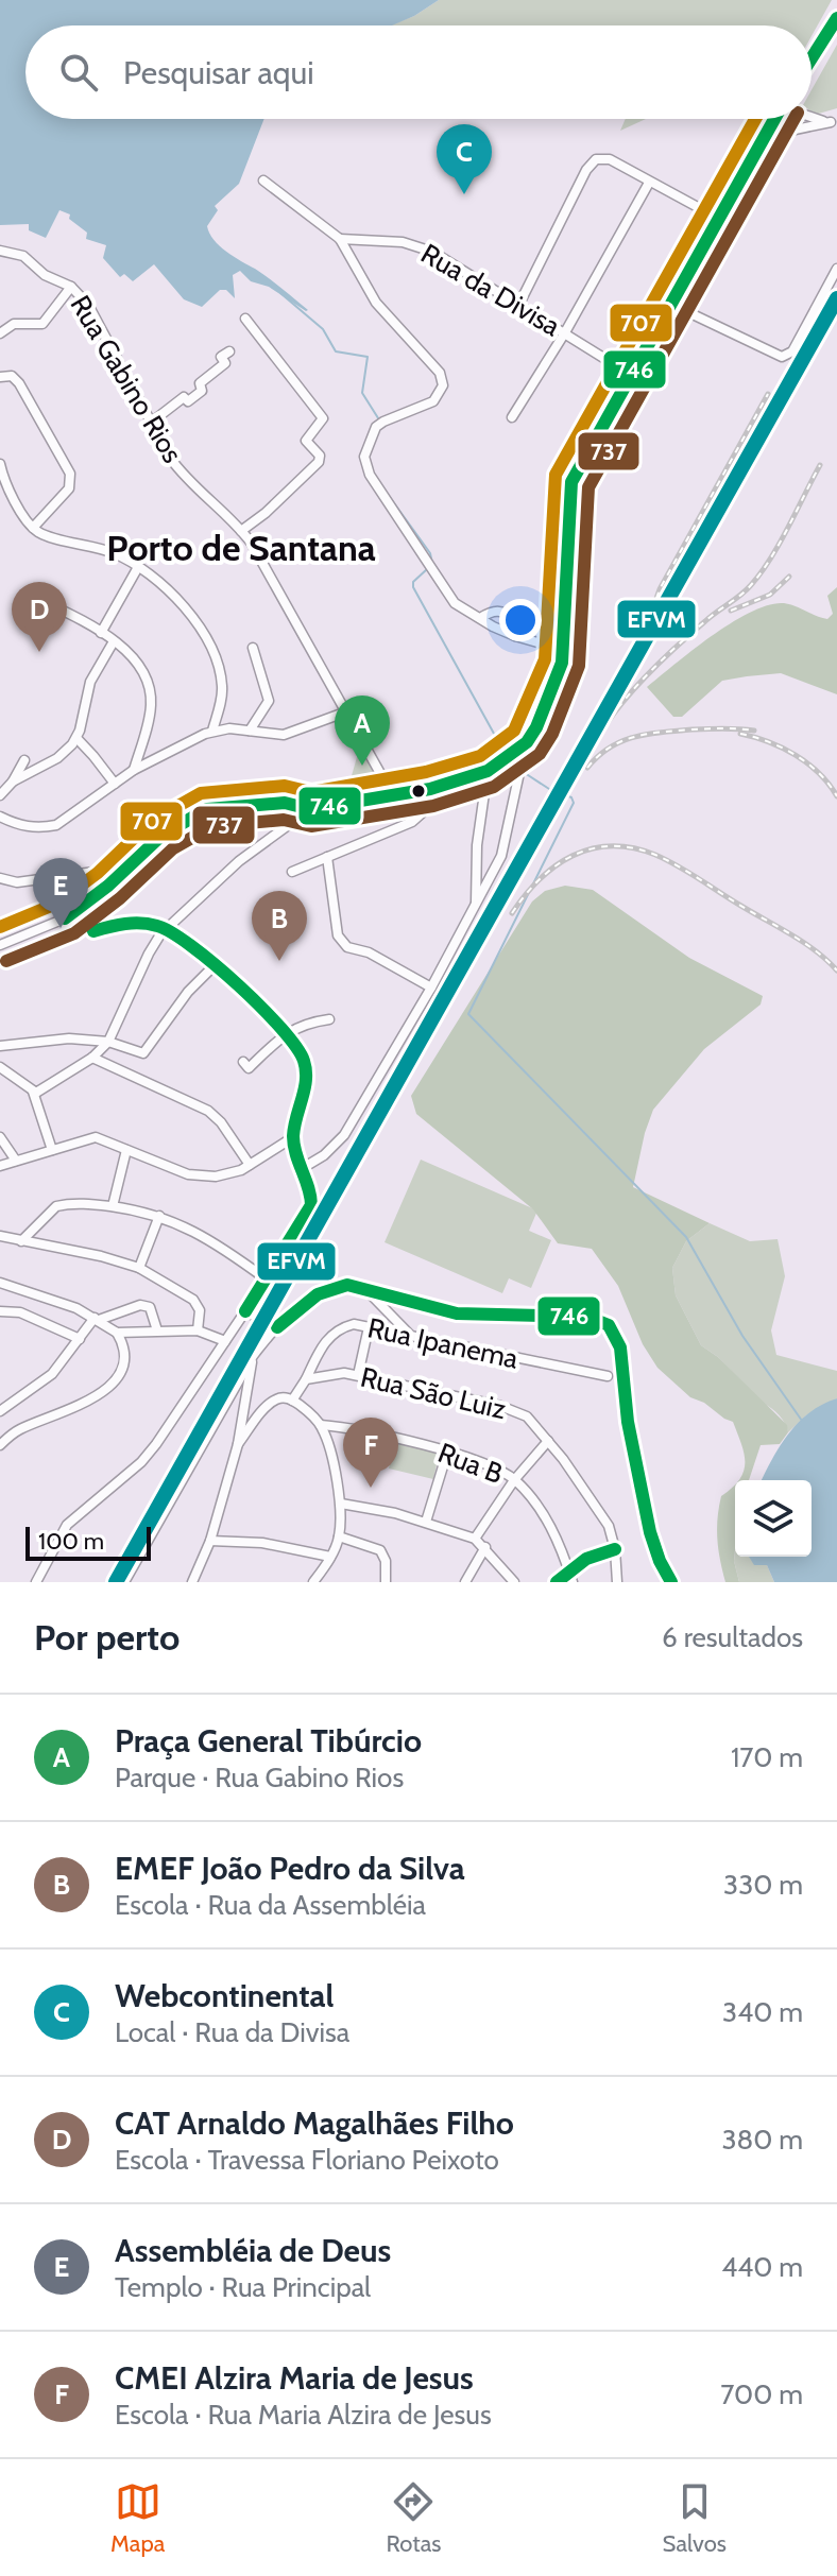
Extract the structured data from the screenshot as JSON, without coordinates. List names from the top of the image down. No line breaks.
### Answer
{"streets":{"street":["Rua da Divisa","Rua Gabino Rios","Rua Ipanema","Rua São Luiz","Rua B"]},"crossings":[["Rua Ipanema","Rua São Luiz"]],"districts":["Porto de Santana"],"lines":["transit line 746","transit line 737","transit line 707","transit line EFVM"],"scale_bar":"100 m","page":{"search":"Pesquisar aqui","pins":["C","D","A","E","B","F"],"scale":"100 m","heading":["Por perto","6 resultados"],"list":[{"mark":"A","name":"Praça General Tibúrcio","note":"Parque · Rua Gabino Rios","value":"170 m"},{"mark":"B","name":"EMEF João Pedro da Silva","note":"Escola · Rua da Assembléia","value":"330 m"},{"mark":"C","name":"Webcontinental","note":"Local · Rua da Divisa","value":"340 m"},{"mark":"D","name":"CAT Arnaldo Magalhães Filho","note":"Escola · Travessa Floriano Peixoto","value":"380 m"},{"mark":"E","name":"Assembléia de Deus","note":"Templo · Rua Principal","value":"440 m"},{"mark":"F","name":"CMEI Alzira Maria de Jesus","note":"Escola · Rua Maria Alzira de Jesus","value":"700 m"}],"nav":["Mapa","Rotas","Salvos"]}}
